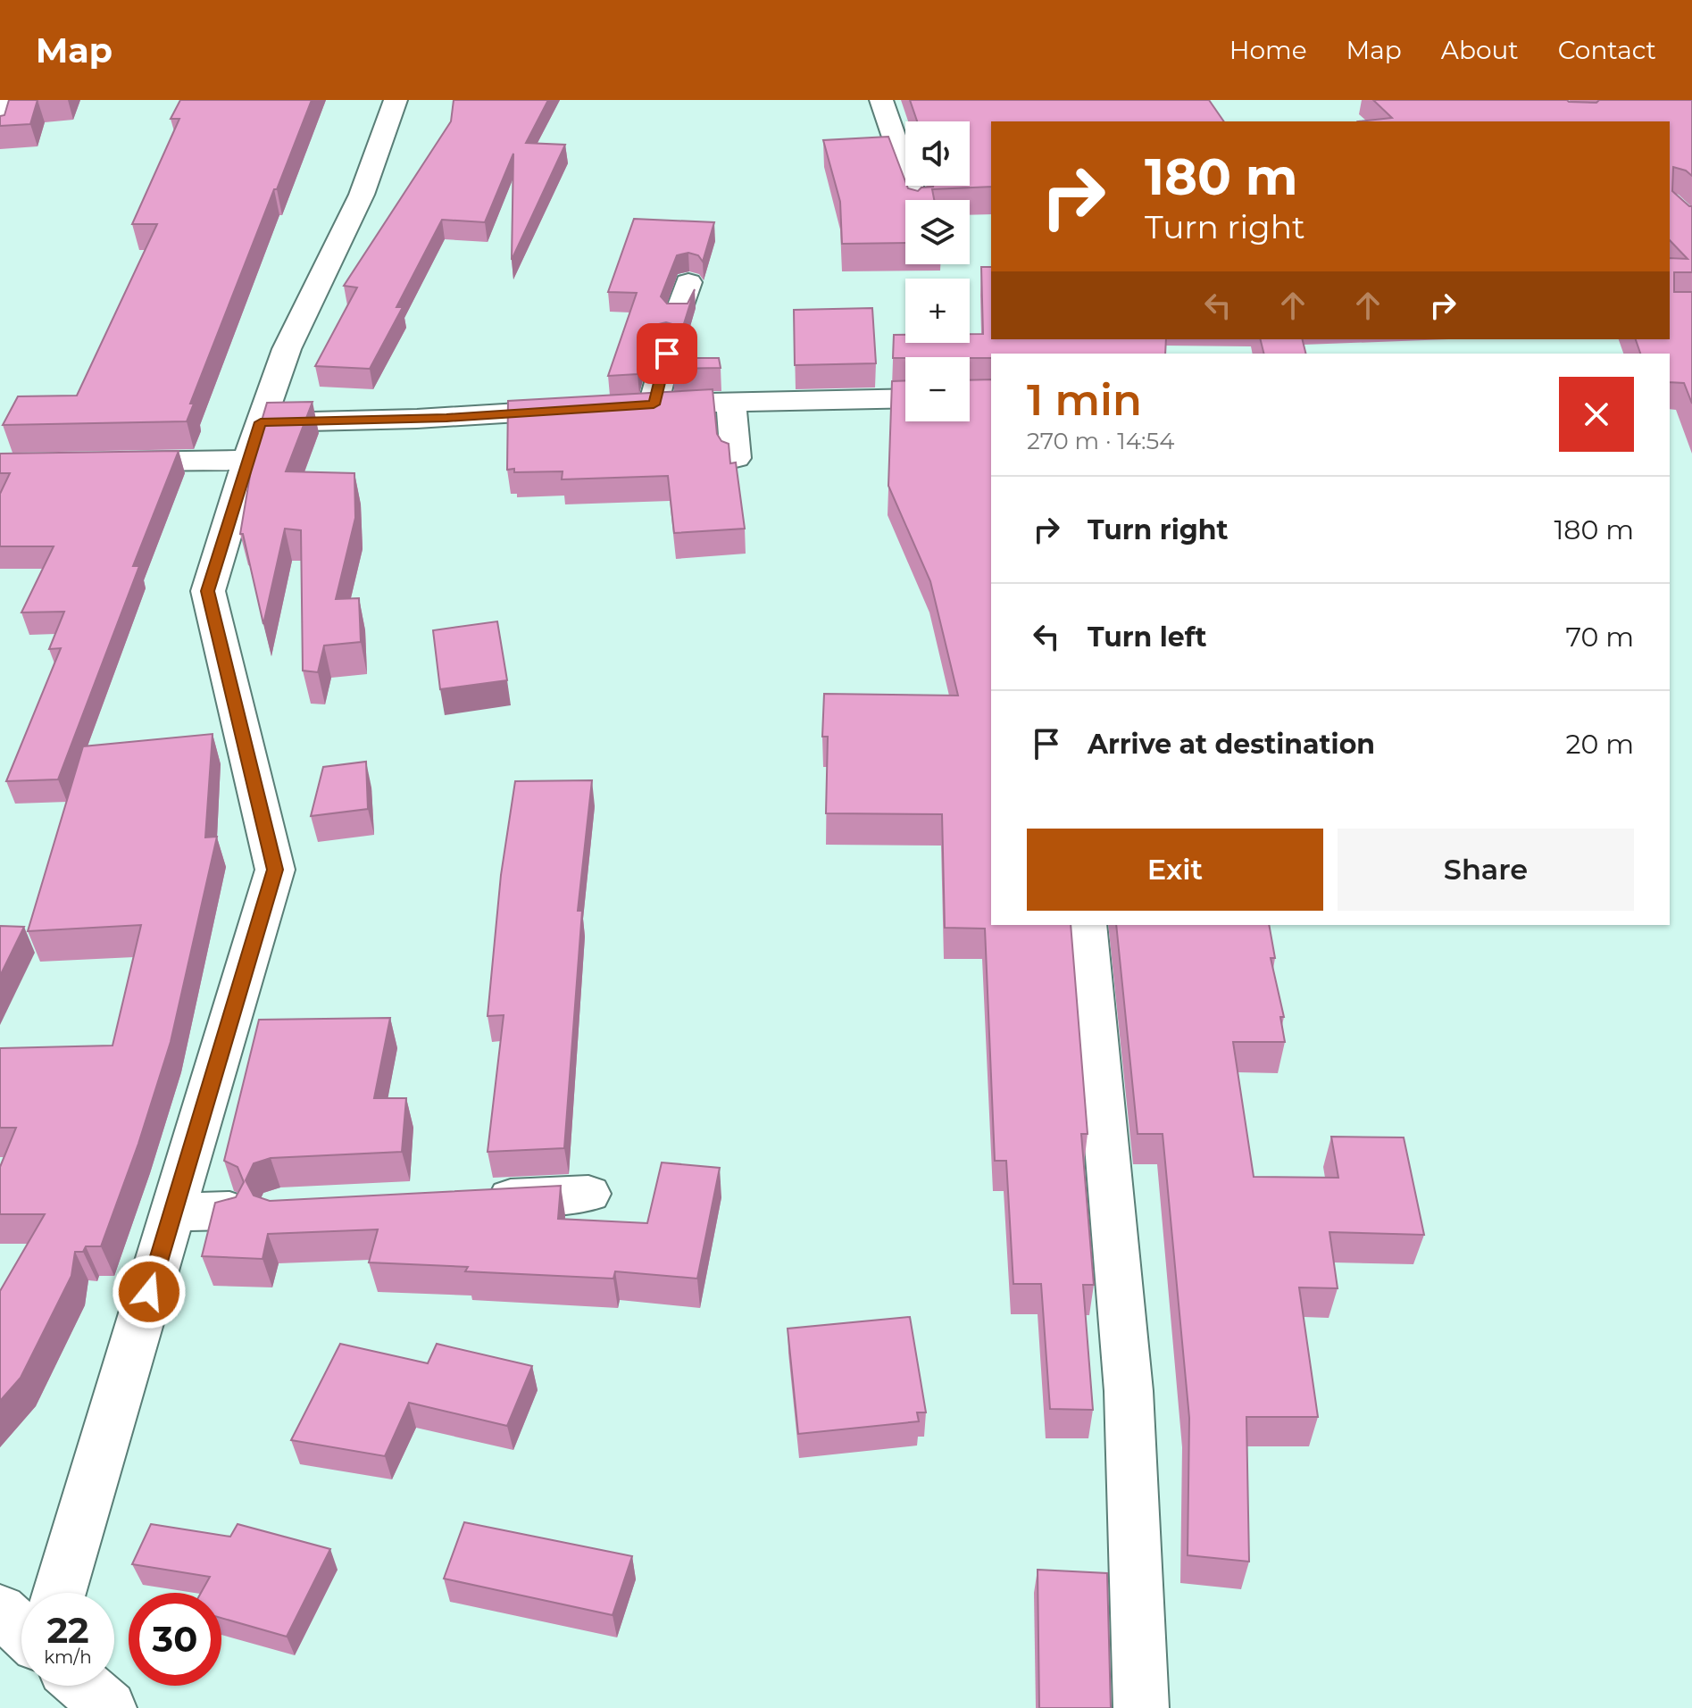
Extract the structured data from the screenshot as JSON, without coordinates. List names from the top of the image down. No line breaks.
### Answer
{"page":{"header":"Map","nav":["Home","Map","About","Contact"],"map_buttons":["+","−"],"turn":["180 m","Turn right"],"heading":["1 min","270 m · 14:54"],"list":[{"name":"Turn right","value":"180 m"},{"name":"Turn left","value":"70 m"},{"name":"Arrive at destination","value":"20 m"}],"buttons":["Exit","Share"],"speed":"22 km/h","limit":"30"}}
